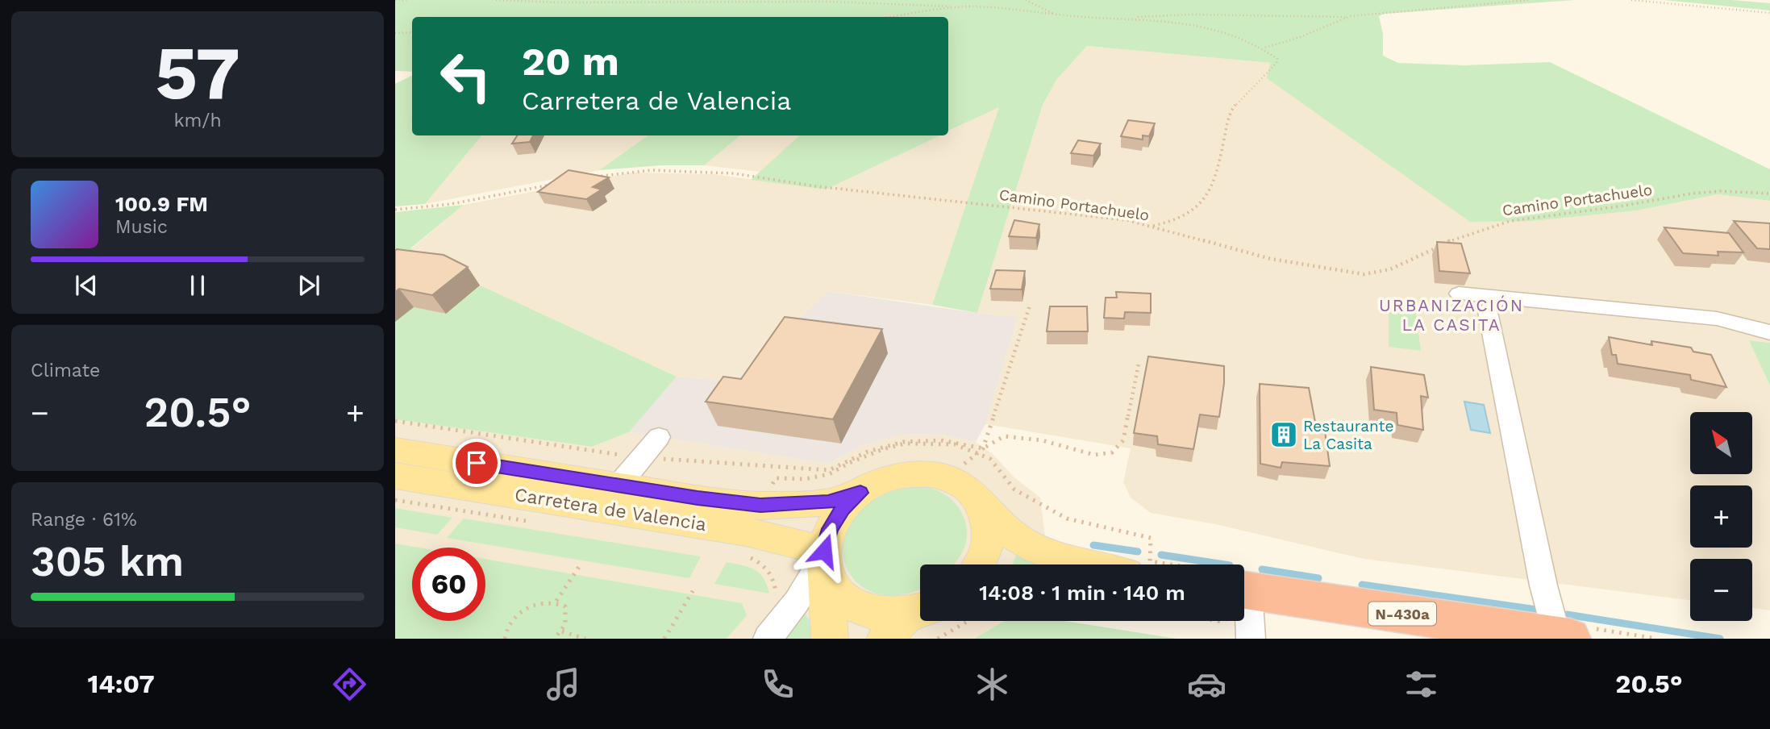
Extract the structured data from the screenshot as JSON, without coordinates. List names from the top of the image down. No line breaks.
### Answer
{"streets":{"highway":["N-430a"],"main road":["Carretera de Valencia"],"path":["Camino Portachuelo"]},"districts":["URBANIZACIÓN LA CASITA"],"places":{"building":["Restaurante La Casita"]},"north":"top left","page":{"tile":[["57","km/h"],"Climate",["Range · 61%","305 km"]],"turn":["20 m","Carretera de Valencia"],"song":["100.9 FM","Music"],"heat":["−","20.5°","+"],"map_buttons":["+","−"],"limit":"60","trip":"14:08 · 1 min · 140 m","tabs":["14:07","20.5°"]}}
